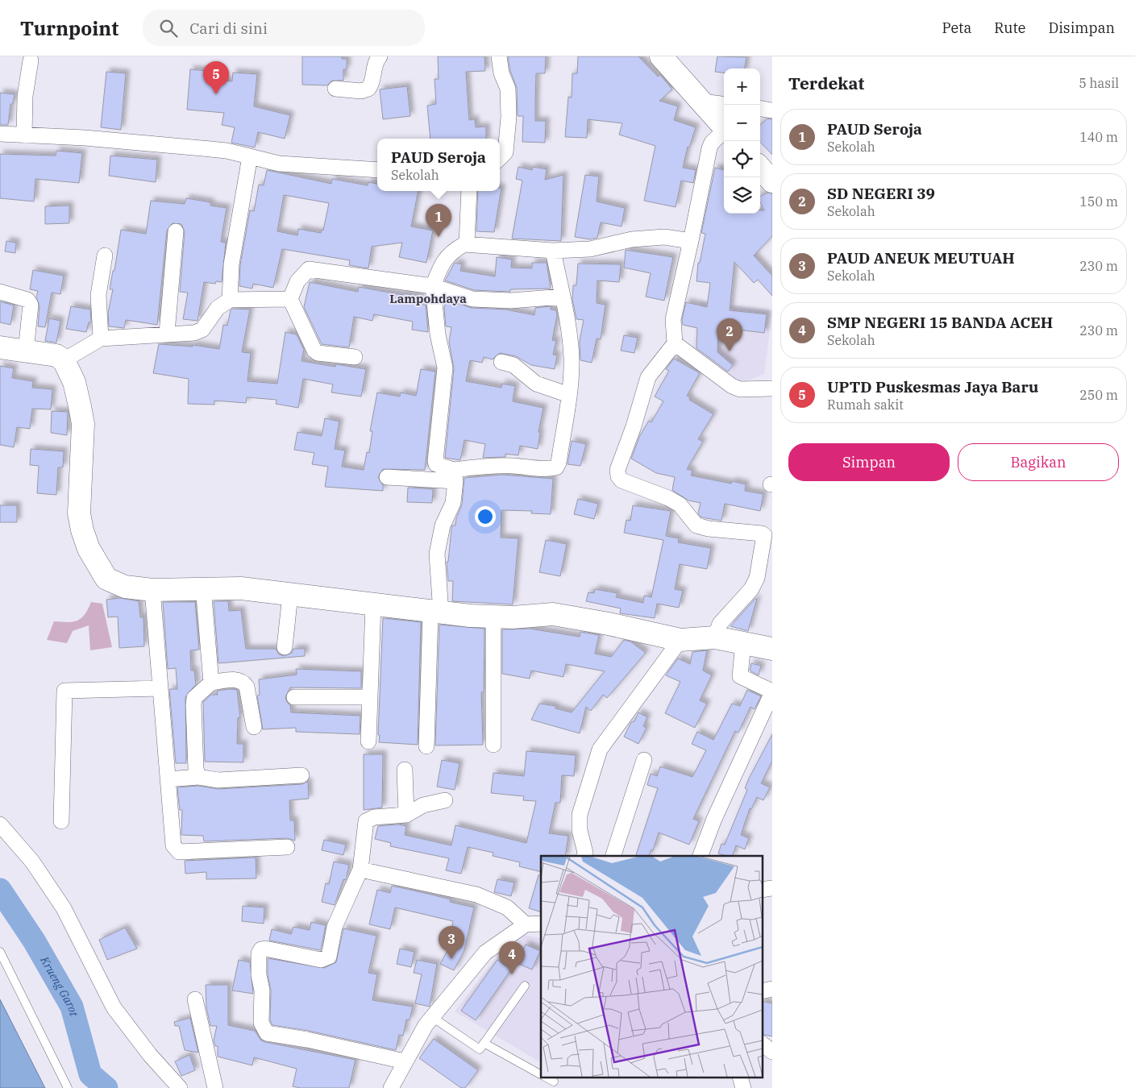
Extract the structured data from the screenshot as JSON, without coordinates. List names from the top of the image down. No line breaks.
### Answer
{"districts":["Lampohdaya"],"water":["Krueng Garot"],"page":{"header":"Turnpoint","search":"Cari di sini","nav":["Peta","Rute","Disimpan"],"heading":["Terdekat","5 hasil"],"pins":["5","1","2","3","4"],"map_buttons":["+","−"],"list":[{"mark":"1","name":"PAUD Seroja","note":"Sekolah","value":"140 m"},{"mark":"2","name":"SD NEGERI 39","note":"Sekolah","value":"150 m"},{"mark":"3","name":"PAUD ANEUK MEUTUAH","note":"Sekolah","value":"230 m"},{"mark":"4","name":"SMP NEGERI 15 BANDA ACEH","note":"Sekolah","value":"230 m"},{"mark":"5","name":"UPTD Puskesmas Jaya Baru","note":"Rumah sakit","value":"250 m"}],"popup":["PAUD Seroja","Sekolah"],"buttons":["Simpan","Bagikan"]}}
